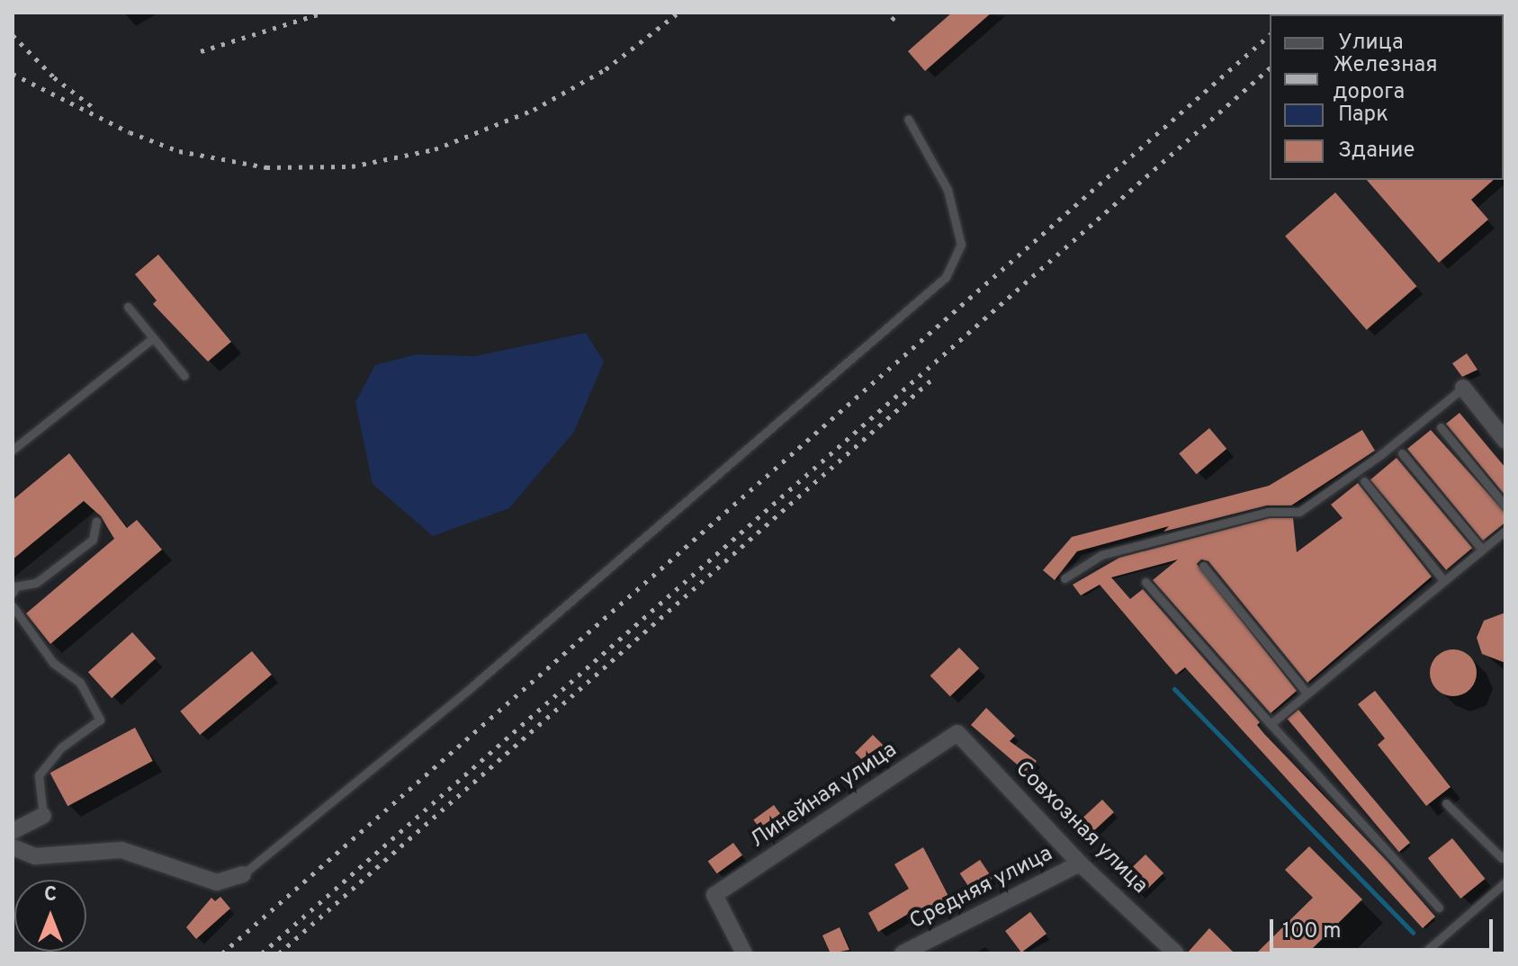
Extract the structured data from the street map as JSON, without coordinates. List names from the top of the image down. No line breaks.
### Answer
{"streets":{"street":["Линейная улица","Совхозная улица","Средняя улица"]},"crossings":[["Линейная улица","Совхозная улица"],["Совхозная улица","Средняя улица"]],"legend":["Улица","Железная дорога","Парк","Здание"],"scale_bar":"100 m","north":"top"}
